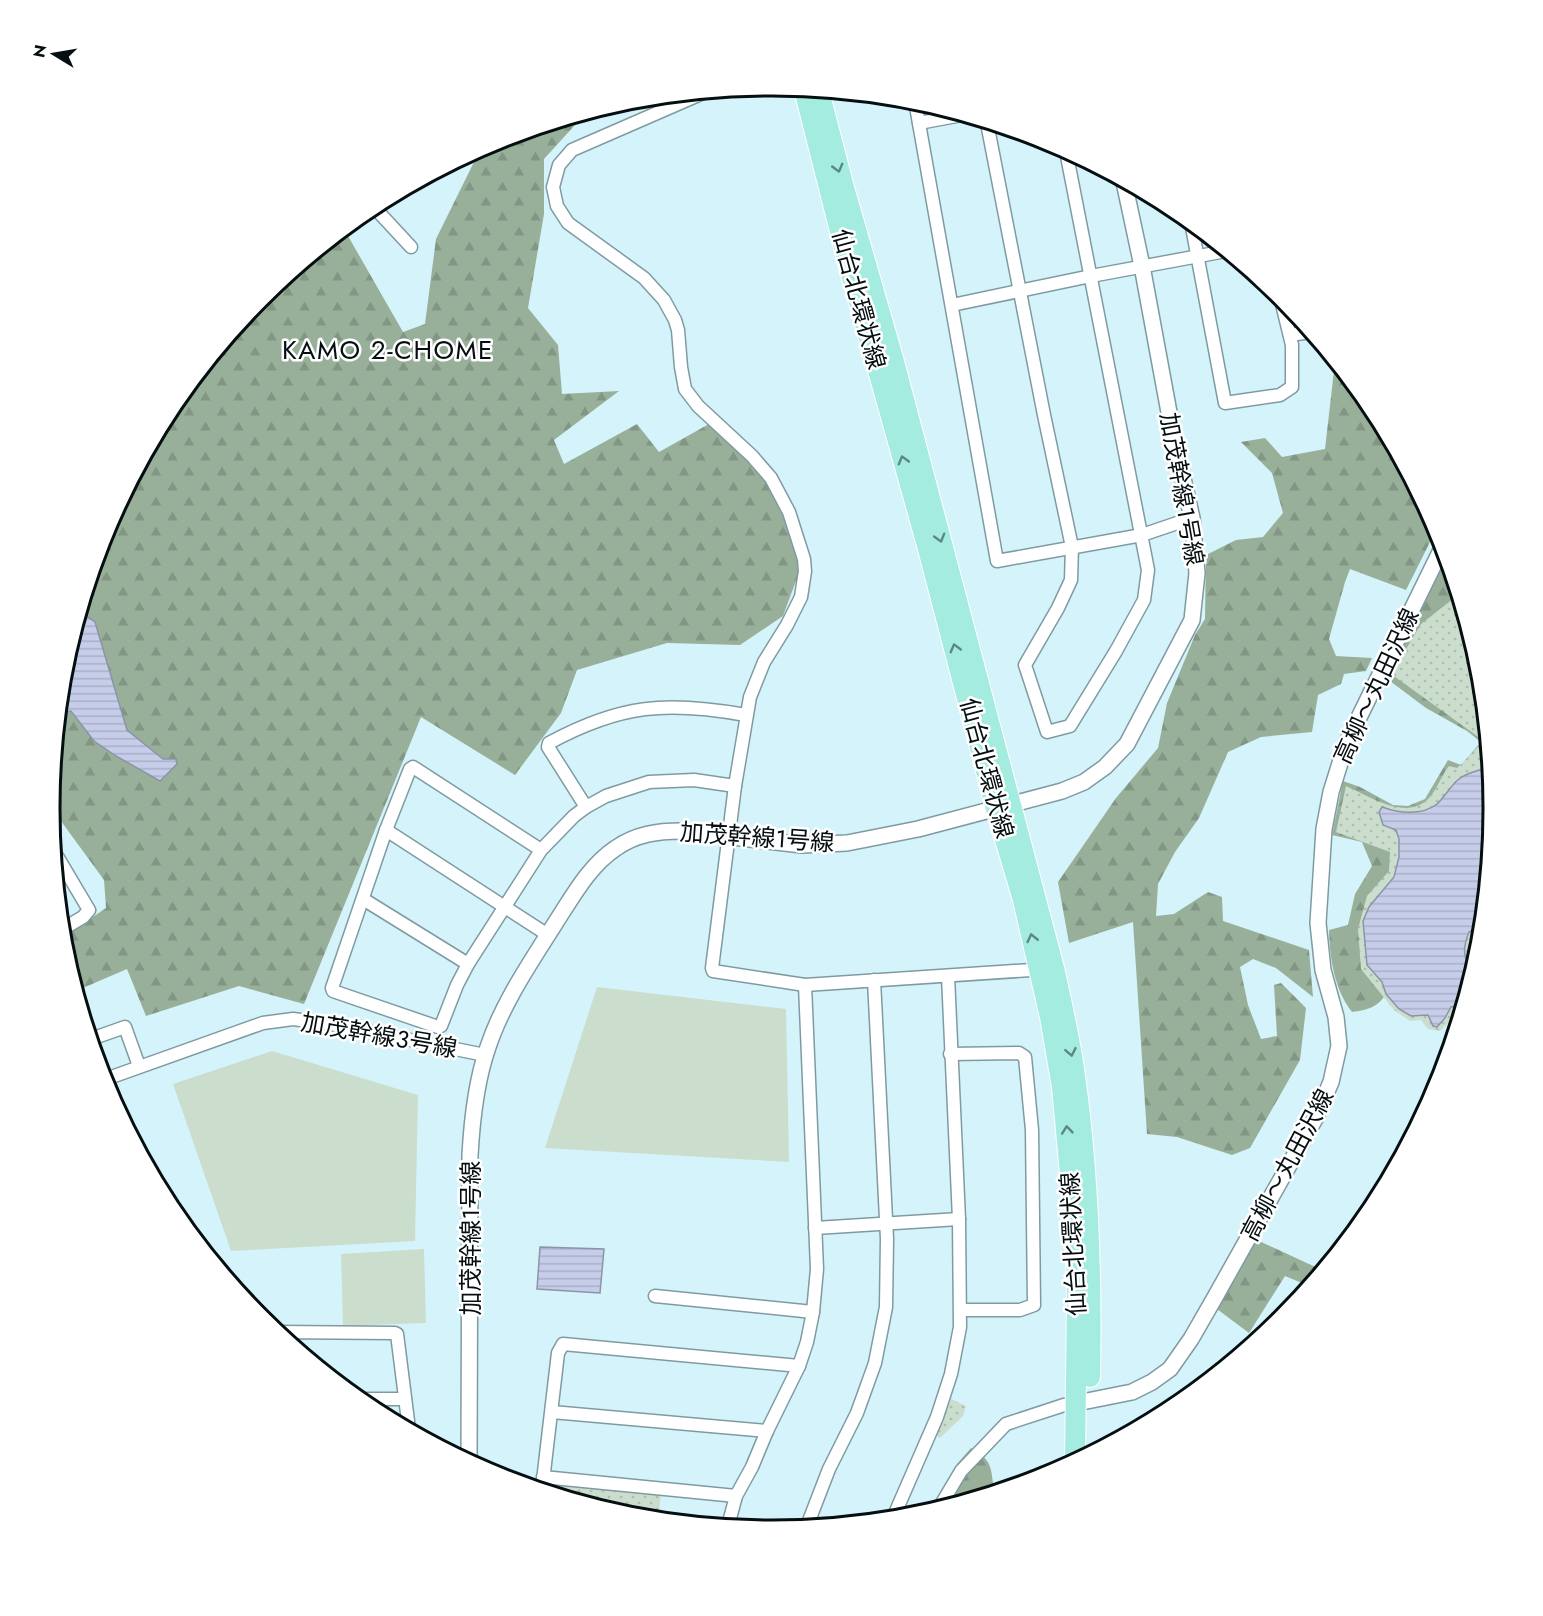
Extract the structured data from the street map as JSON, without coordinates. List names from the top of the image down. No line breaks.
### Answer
{"streets":{"main road":["仙台北環状線"],"street":["加茂幹線1号線","高柳～丸田沢線","加茂幹線３号線"]},"crossings":[["仙台北環状線","加茂幹線1号線"],["仙台北環状線","高柳～丸田沢線"],["加茂幹線1号線","加茂幹線３号線"]],"districts":["KAMO 2-CHOME"],"north":"left"}
